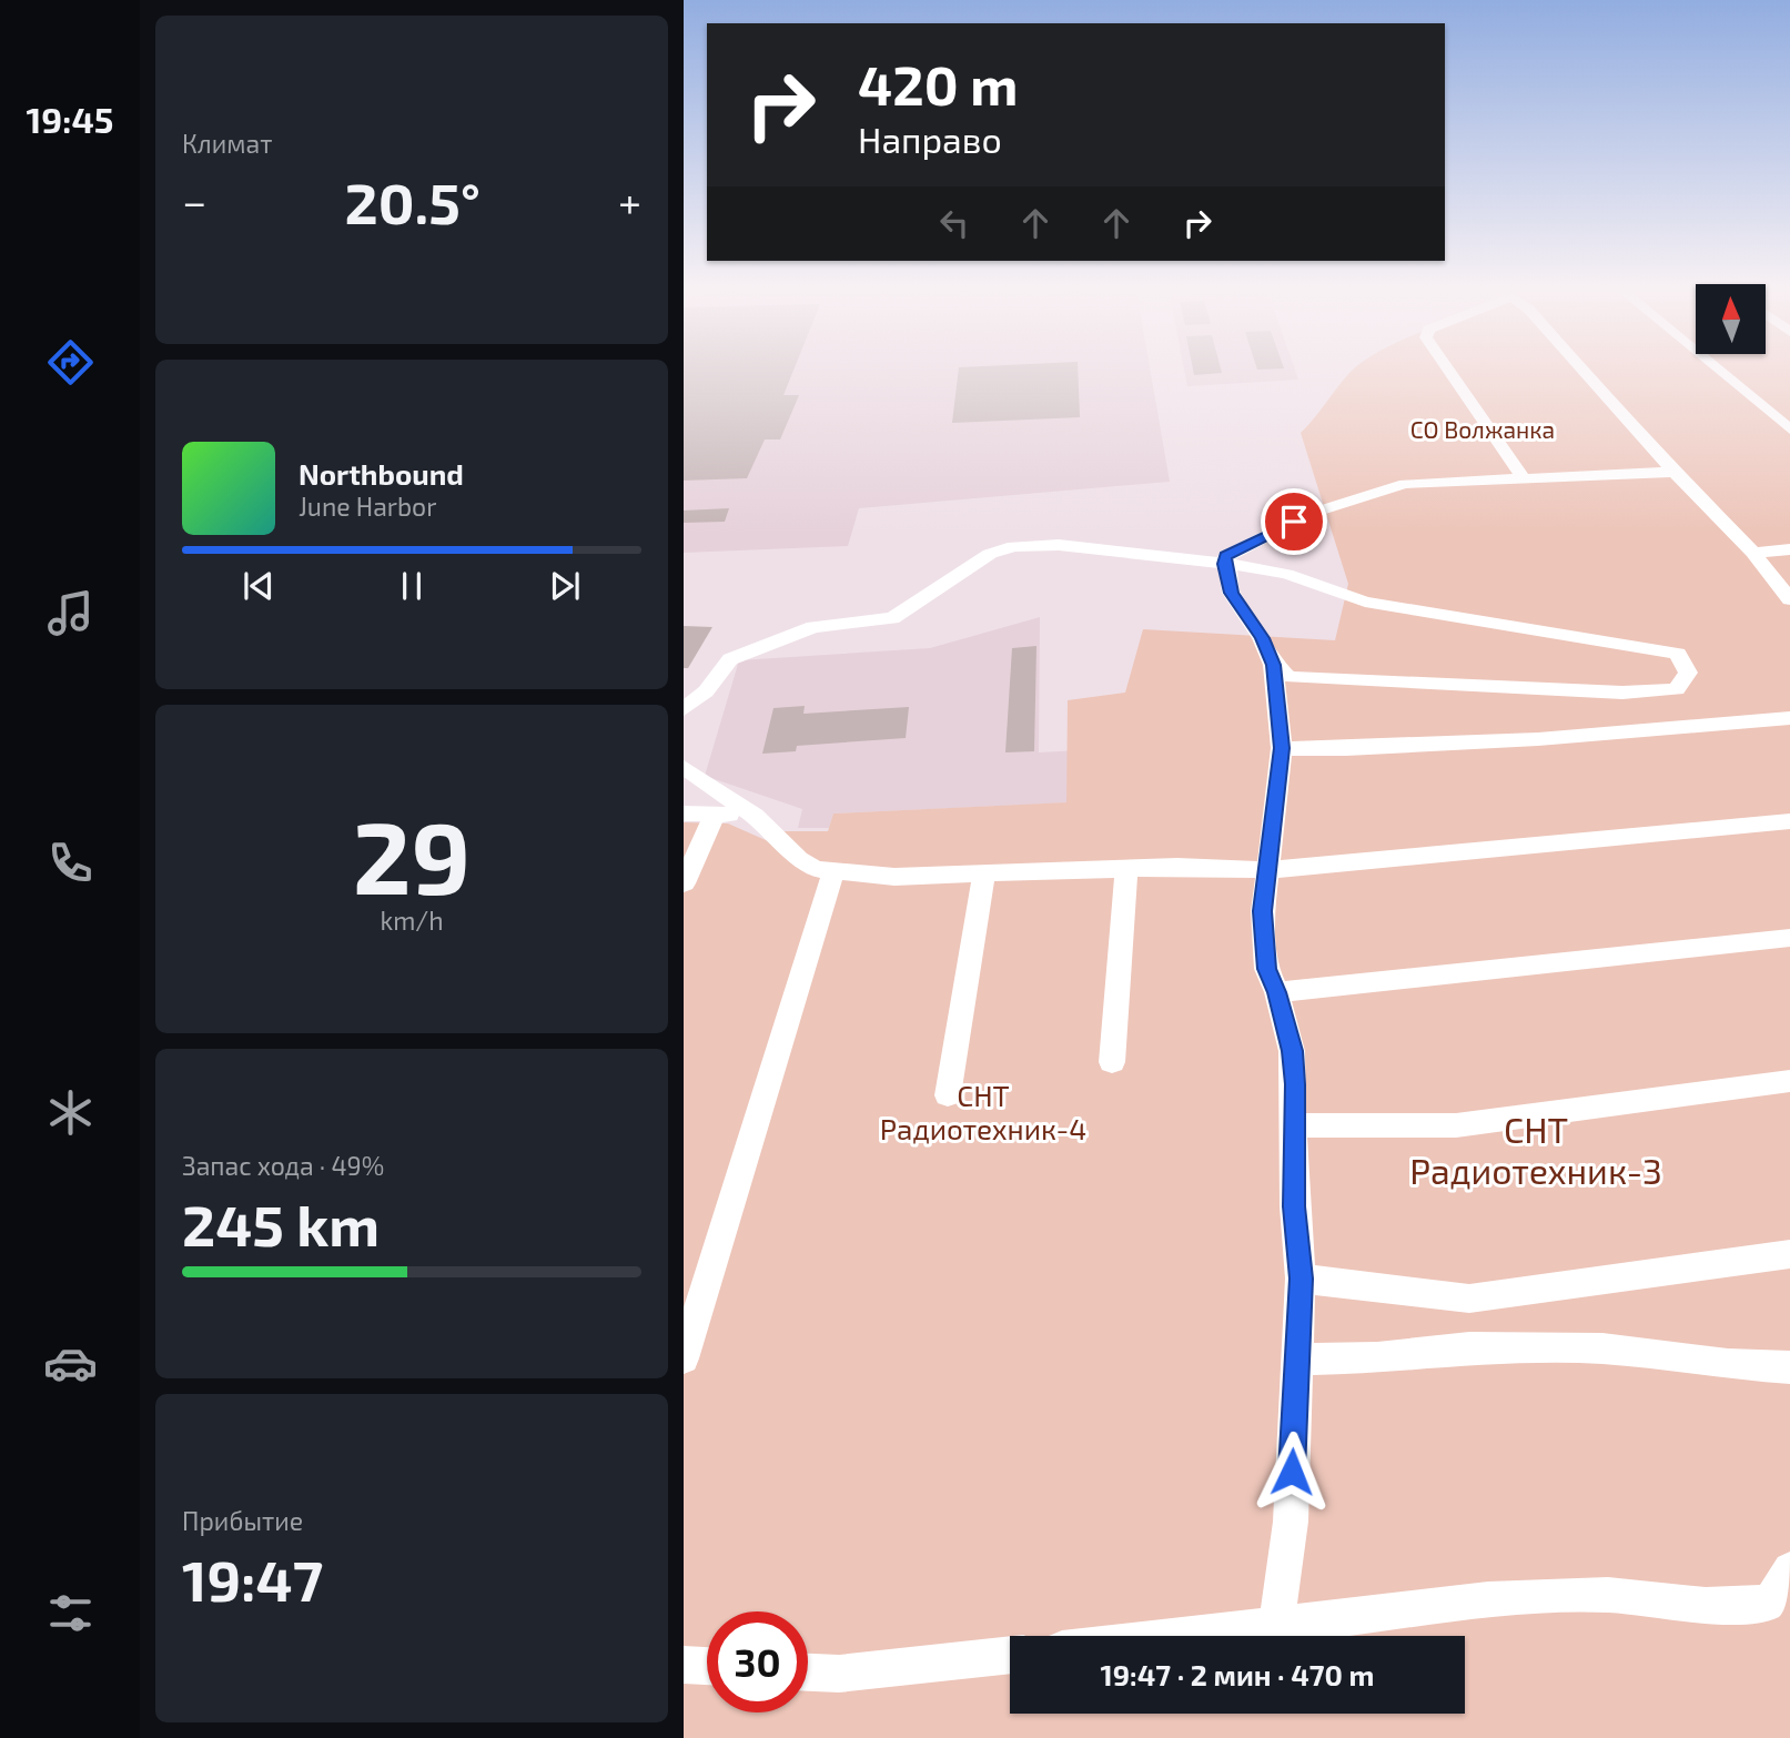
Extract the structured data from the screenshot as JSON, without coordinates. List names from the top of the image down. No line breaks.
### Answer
{"parks":["СО Волжанка","СНТ Радиотехник-4","СНТ Радиотехник-3"],"north":"top","page":{"tabs":"19:45","tile":["Климат",["29","km/h"],["Запас хода · 49%","245 km"],["Прибытие","19:47"]],"turn":["420 m","Направо"],"heat":["−","20.5°","+"],"song":["Northbound","June Harbor"],"limit":"30","trip":"19:47 · 2 мин · 470 m"}}
